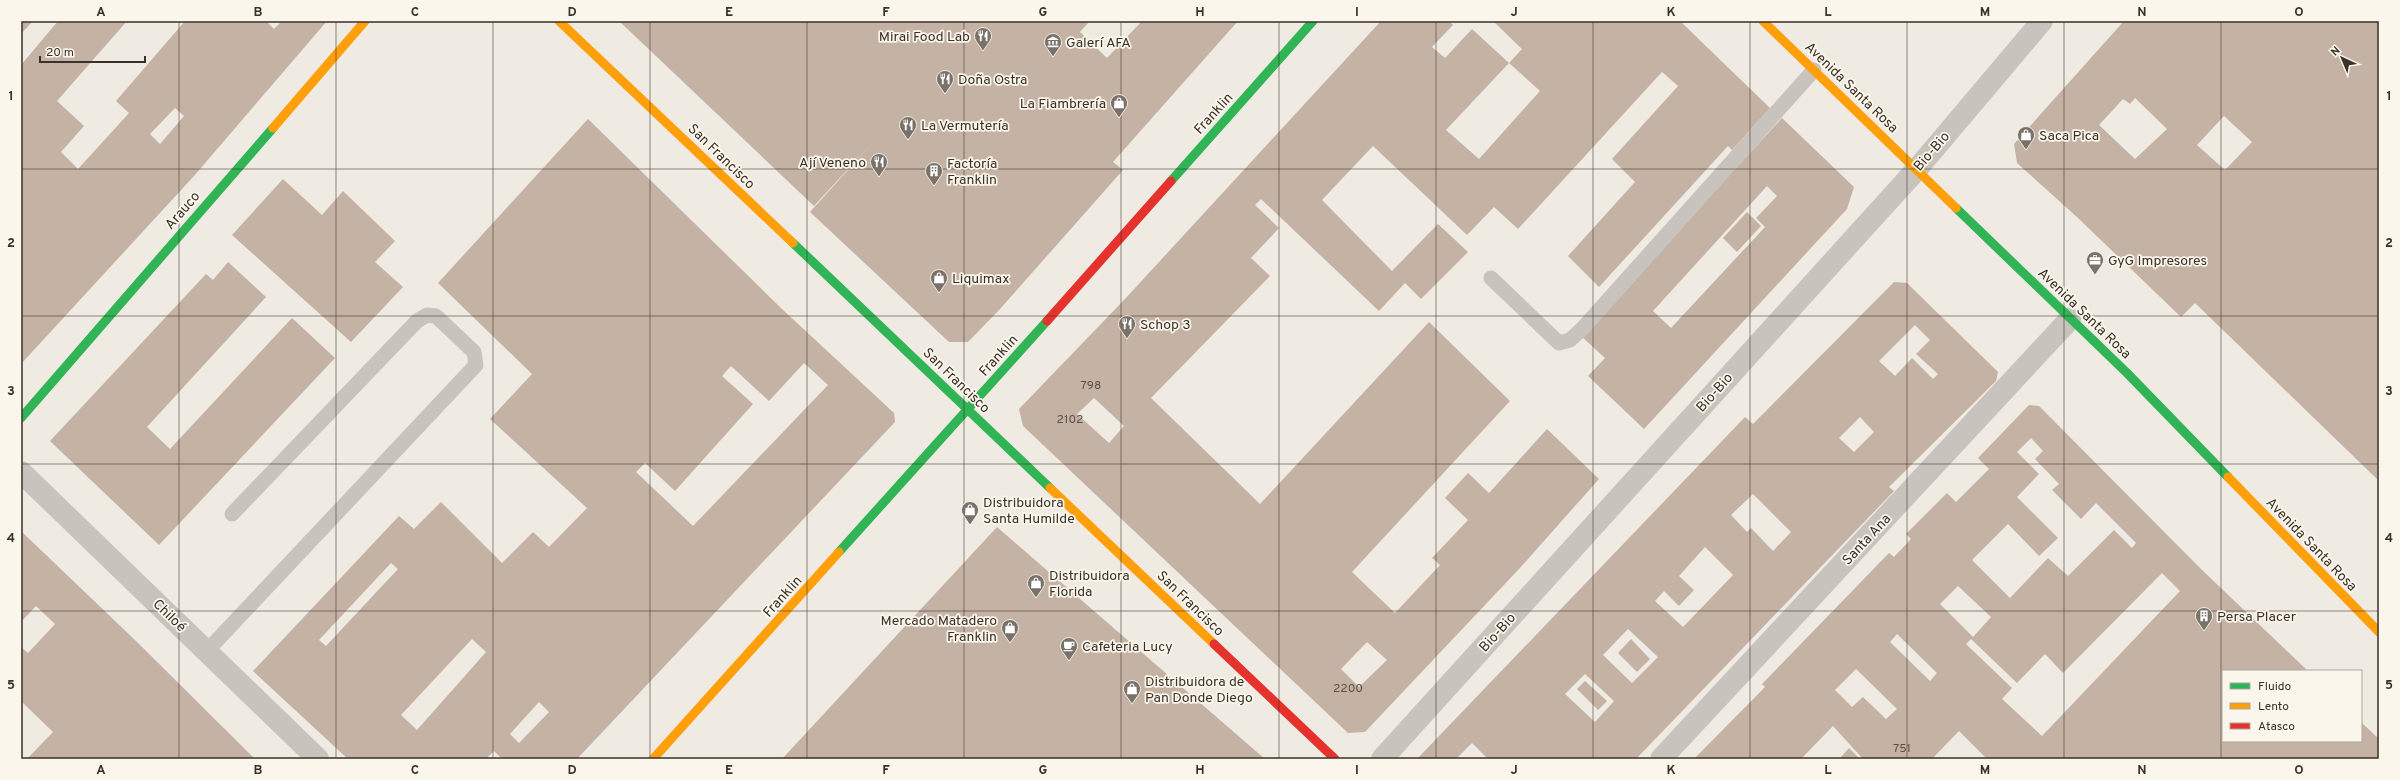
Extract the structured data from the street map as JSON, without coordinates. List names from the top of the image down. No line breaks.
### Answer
{"streets":{"main road":["Avenida Santa Rosa","Franklin","San Francisco","Arauco"],"street":["Bio-Bio","Santa Ana","Chiloé"]},"crossings":[["Avenida Santa Rosa","Bio-Bio"],["Avenida Santa Rosa","Santa Ana"],["Franklin","San Francisco"]],"places":{"restaurant":["Mirai Food Lab","Doña Ostra","La Vermutería","Ají Veneno","Schop 3"],"museum":["Galerí AFA"],"shop":["La Fiambrería","Saca Pica","Liquimax","Distribuidora Santa Humilde","Distribuidora Florida","Mercado Matadero Franklin","Distribuidora de Pan Donde Diego"],"building":["Factoría Franklin","Persa Placer"],"office":["GyG Impresores"],"cafe":["Cafeteria Lucy"]},"house_numbers":["798","2102","2200","751"],"legend":["Fluido","Lento","Atasco"],"scale_bar":"20 m","north":"top left","grid":{"columns":["A","B","C","D","E","F","G","H","I","J","K","L","M","N","O"],"rows":["1","2","3","4","5"]}}
